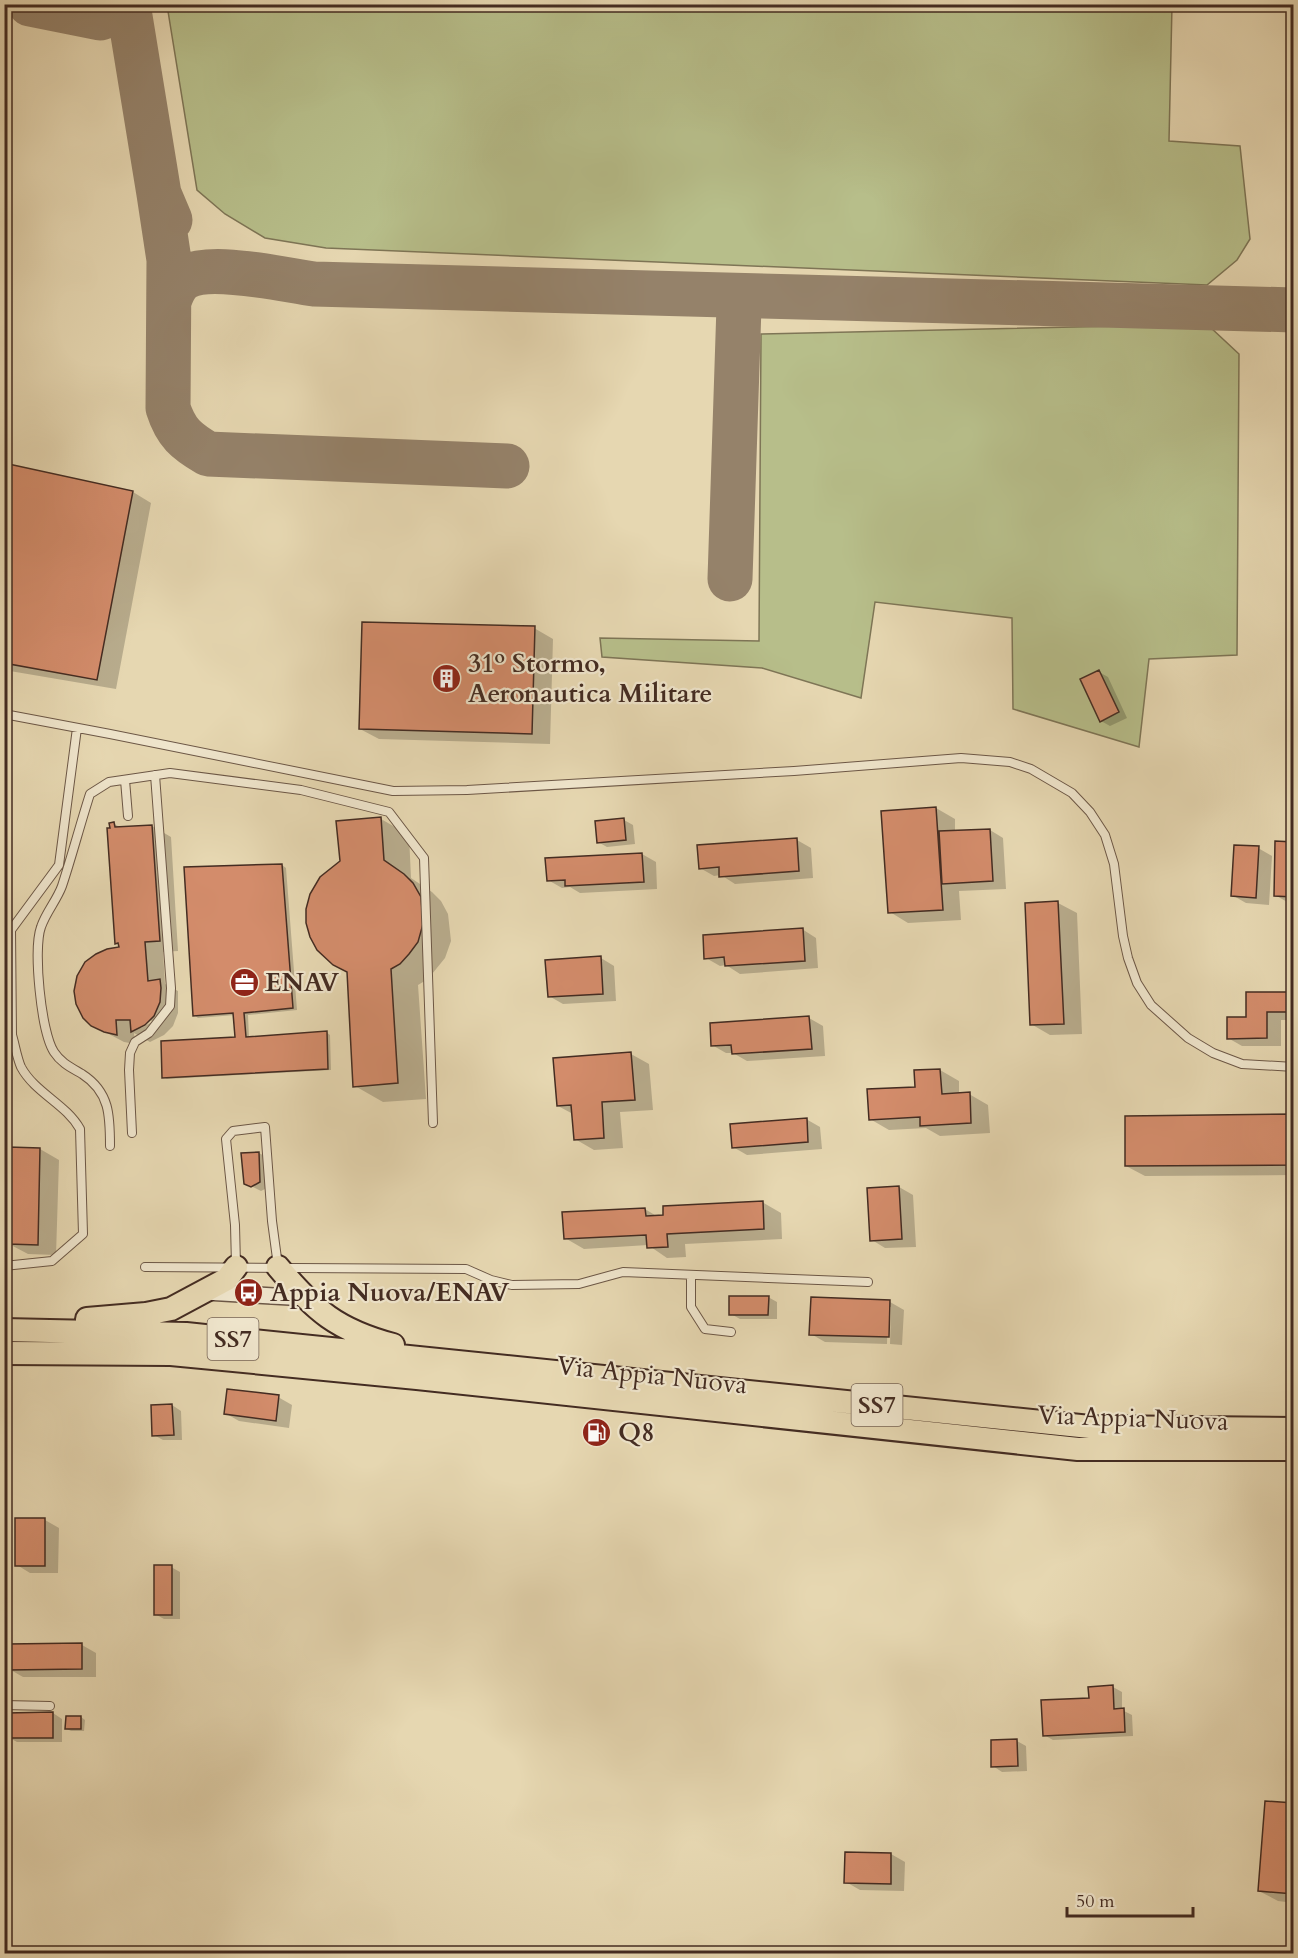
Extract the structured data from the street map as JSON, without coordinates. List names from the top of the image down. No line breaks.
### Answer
{"streets":{"main road":["SS7","Via Appia Nuova"]},"places":{"building":["31º Stormo, Aeronautica Militare"],"office":["ENAV"],"bus stop":["Appia Nuova/ENAV"],"fuel station":["Q8"]},"scale_bar":"50 m"}
